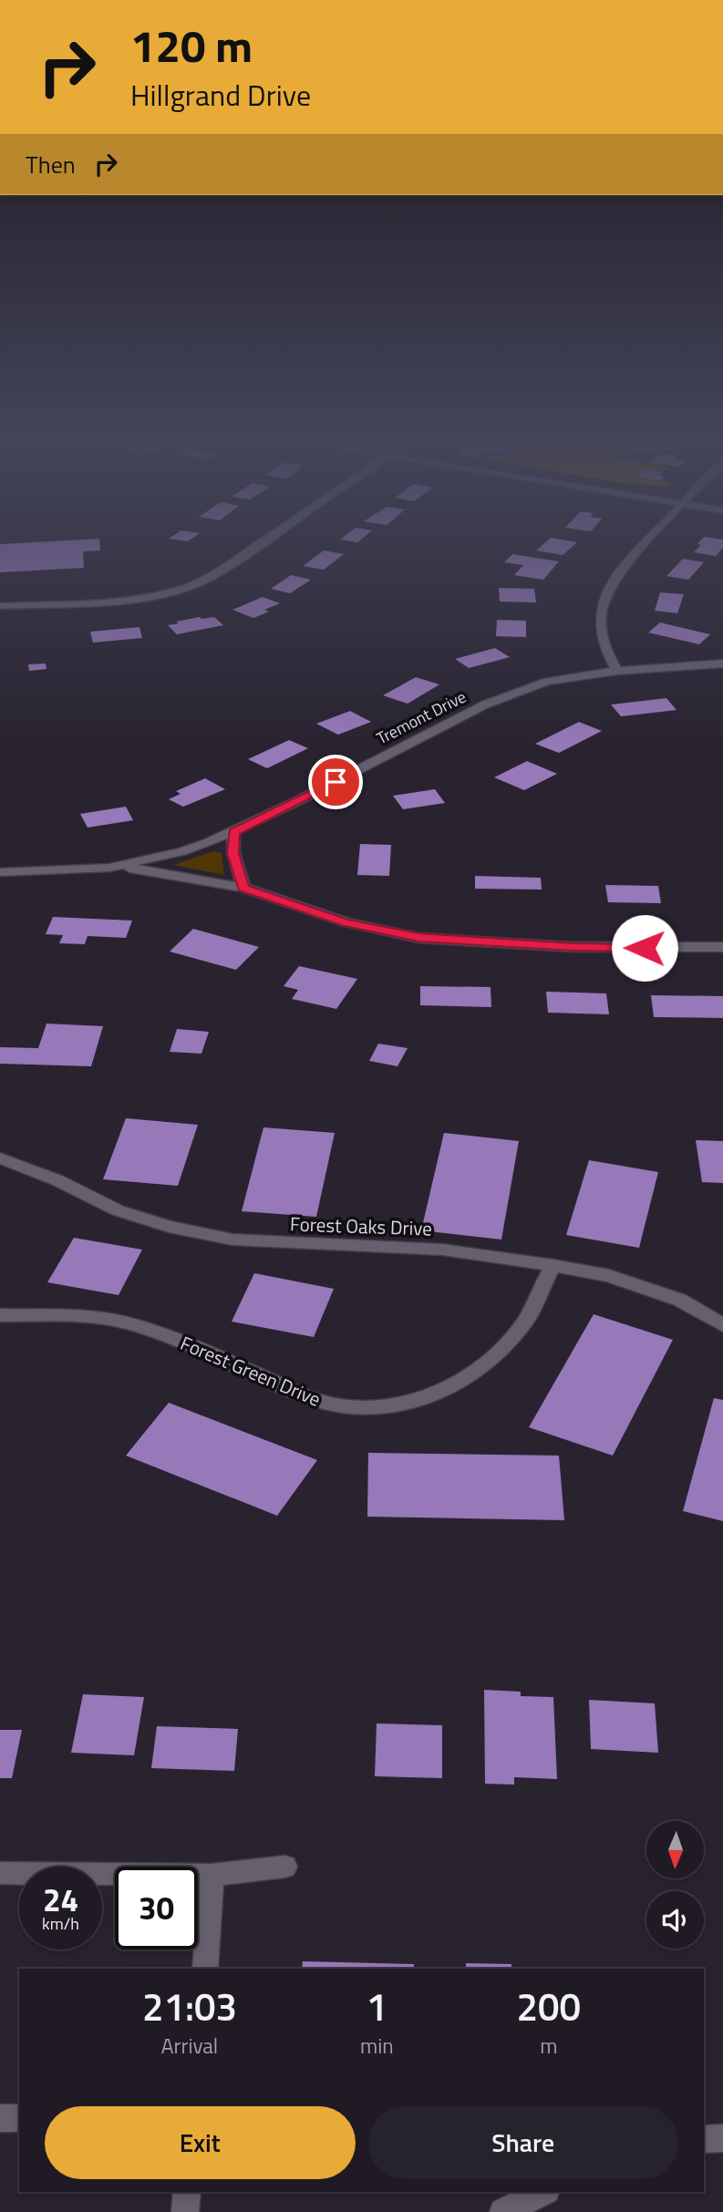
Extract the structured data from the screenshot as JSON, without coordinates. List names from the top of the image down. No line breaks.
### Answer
{"streets":{"street":["Tremont Drive","Forest Oaks Drive","Forest Green Drive"]},"crossings":[["Forest Oaks Drive","Forest Green Drive"]],"north":"bottom","page":{"turn":["120 m","Hillgrand Drive"],"then":"Then","speed":"24 km/h","limit":"30","eta":["21:03","Arrival","1","min","200","m"],"buttons":["Exit","Share"]}}
